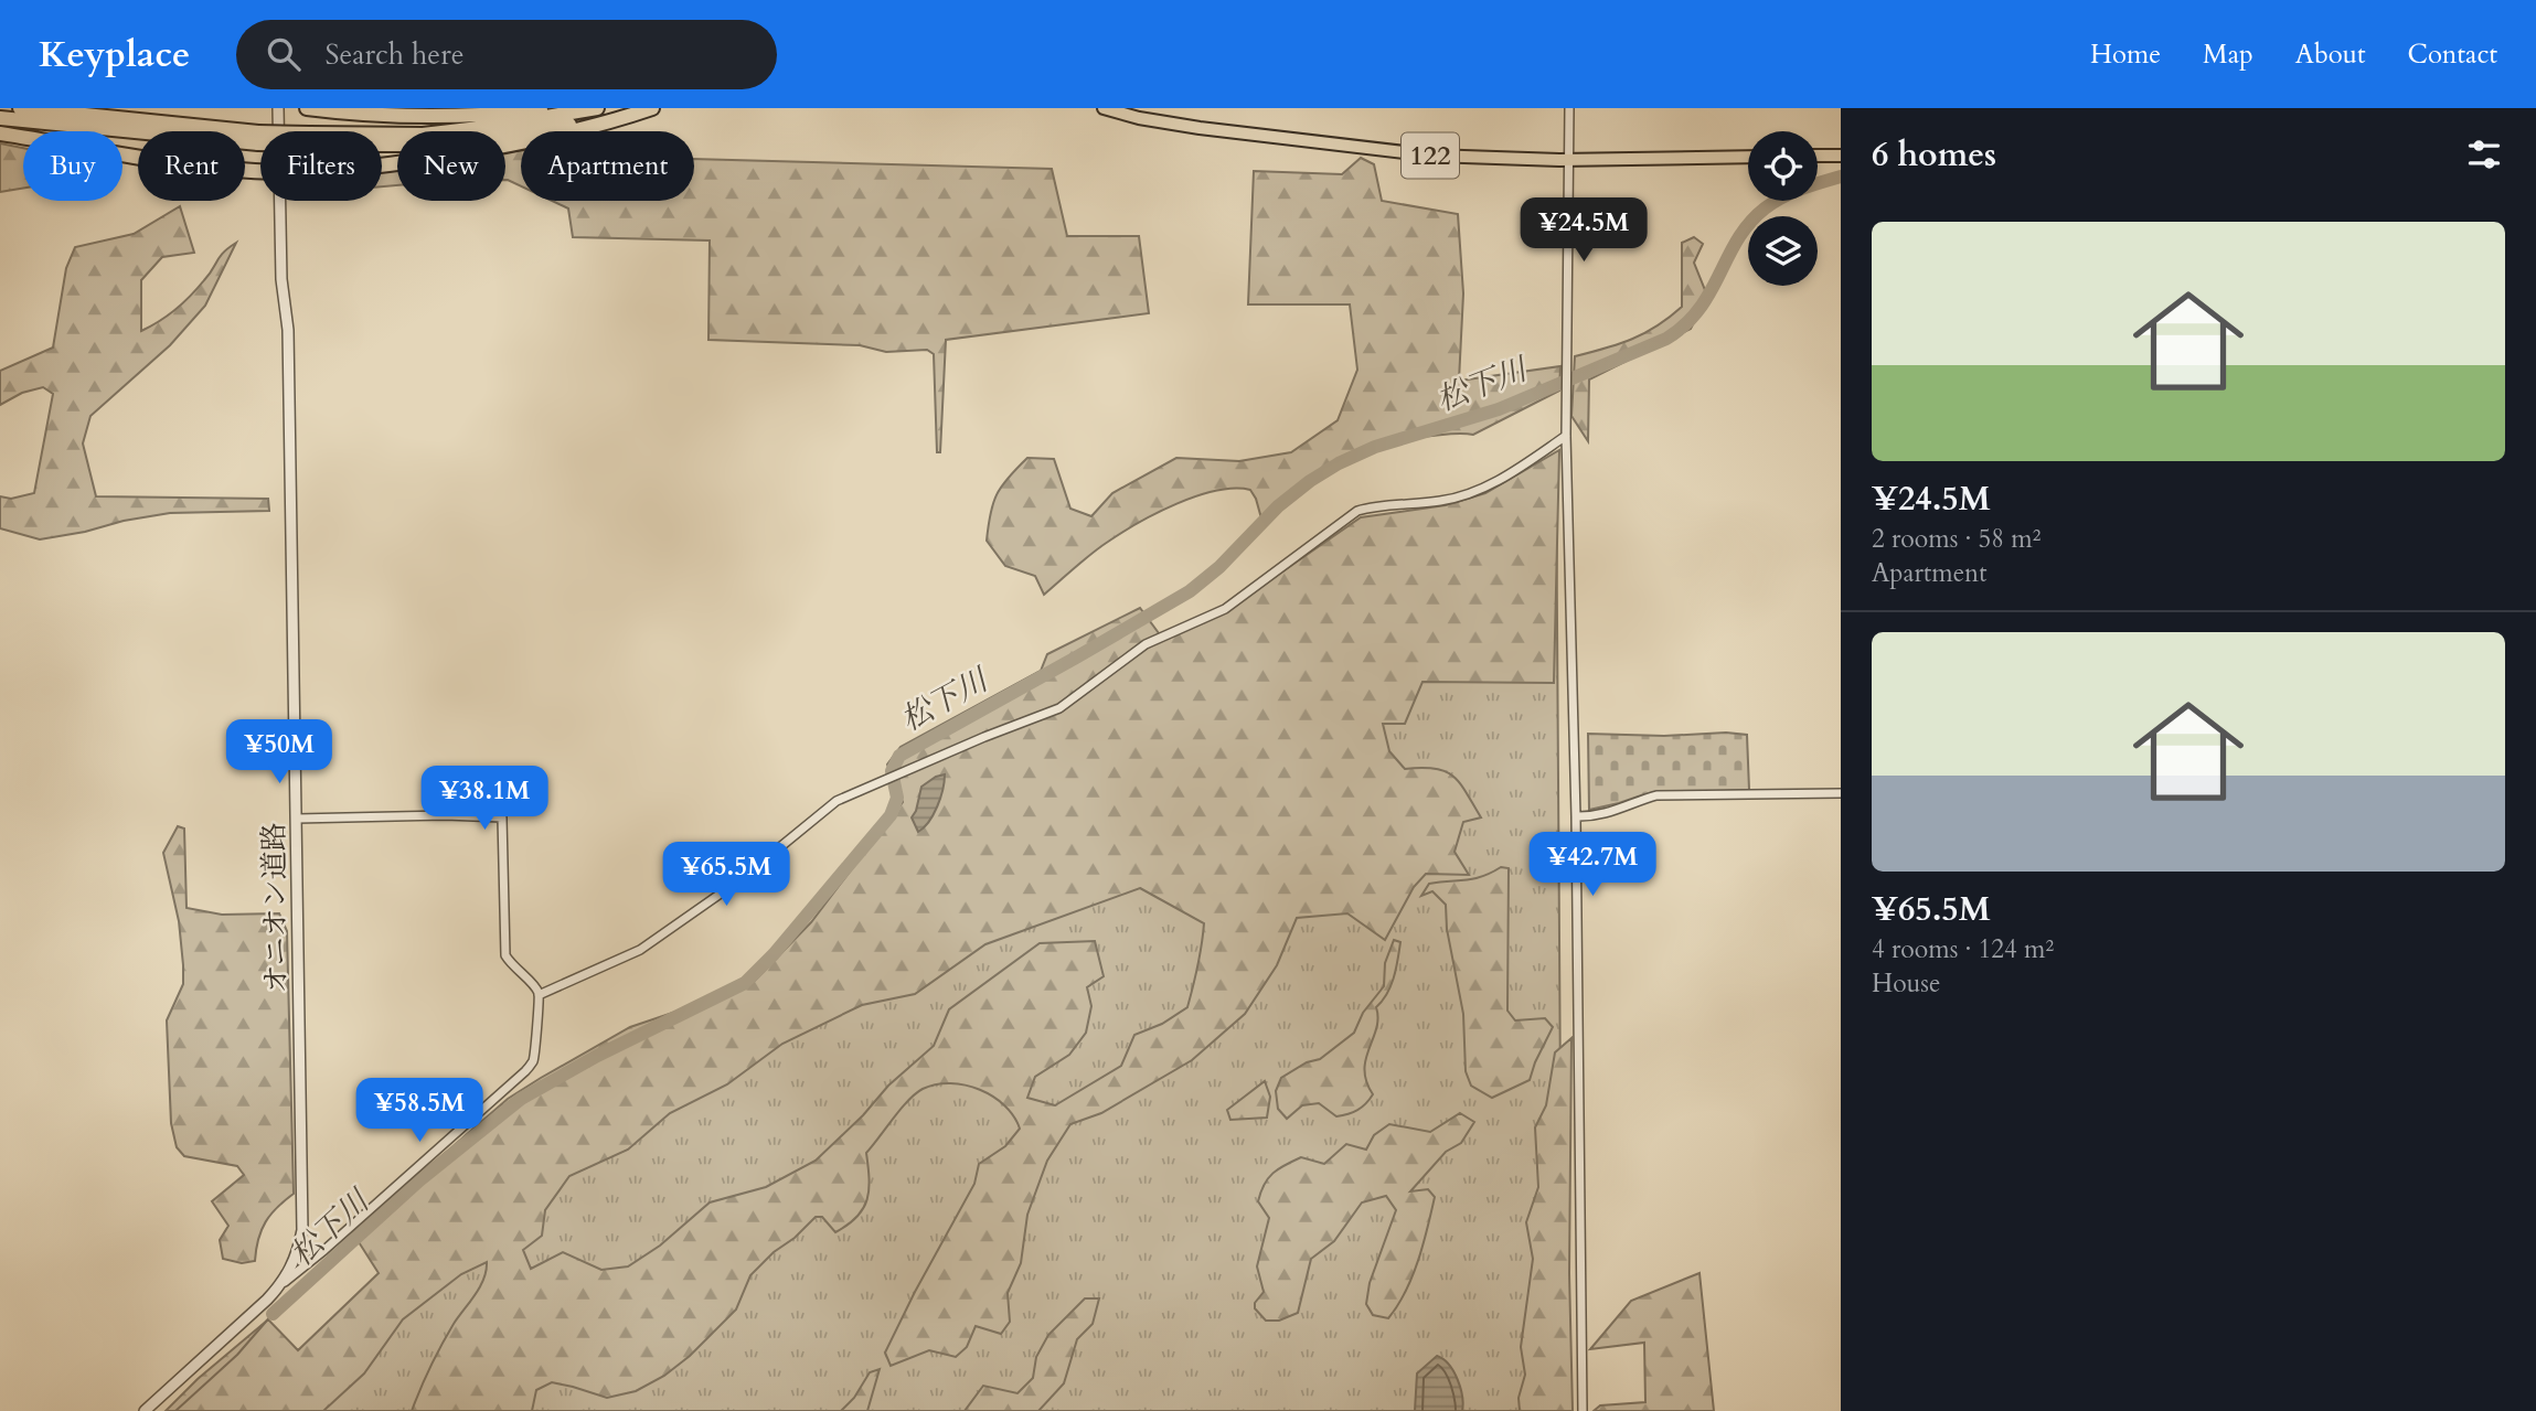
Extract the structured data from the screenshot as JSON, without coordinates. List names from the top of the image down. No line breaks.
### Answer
{"streets":{"main road":["122"],"street":["オニオン道路"]},"water":["松下川"],"page":{"header":"Keyplace","search":"Search here","nav":["Home","Map","About","Contact"],"heading":"6 homes","chip":["Buy","Rent","Filters","New","Apartment"],"price":["¥24.5M","¥50M","¥38.1M","¥42.7M","¥65.5M","¥58.5M"],"list":[{"name":"¥24.5M","note":"2 rooms · 58 m² · Apartment"},{"name":"¥65.5M","note":"4 rooms · 124 m² · House"}]}}
